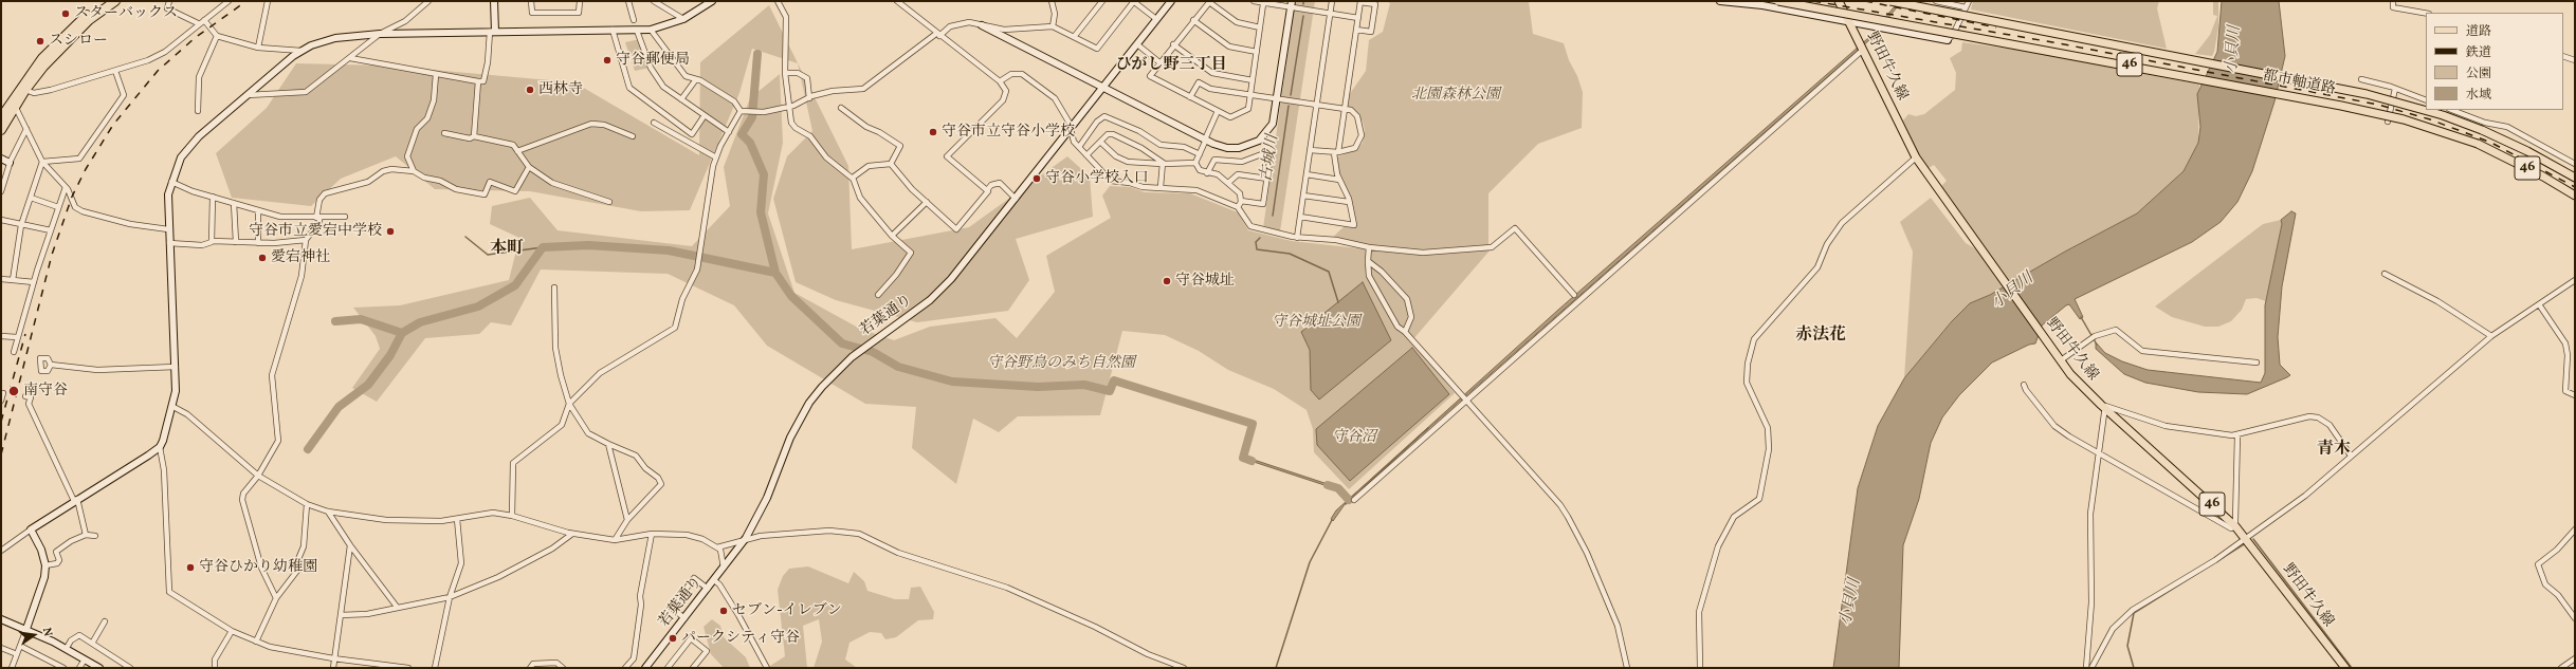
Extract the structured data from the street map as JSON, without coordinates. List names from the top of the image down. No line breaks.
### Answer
{"streets":{"main road":["46","野田牛久線","都市軸道路"],"street":["若葉通り"]},"districts":["ひがし野三丁目","本町","赤法花","青木"],"water":["小貝川","古城川"],"parks":["北園森林公園","守谷城址公園","守谷野鳥のみち自然園","守谷沼"],"places":["スターバックス","スシロー","守谷郵便局","西林寺","守谷市立守谷小学校","守谷小学校入口","守谷市立愛宕中学校","愛宕神社","守谷城址","南守谷","守谷ひかり幼稚園","セブン-イレブン","パークシティ守谷"],"legend":["道路","鉄道","公園","水域"],"north":"right"}
